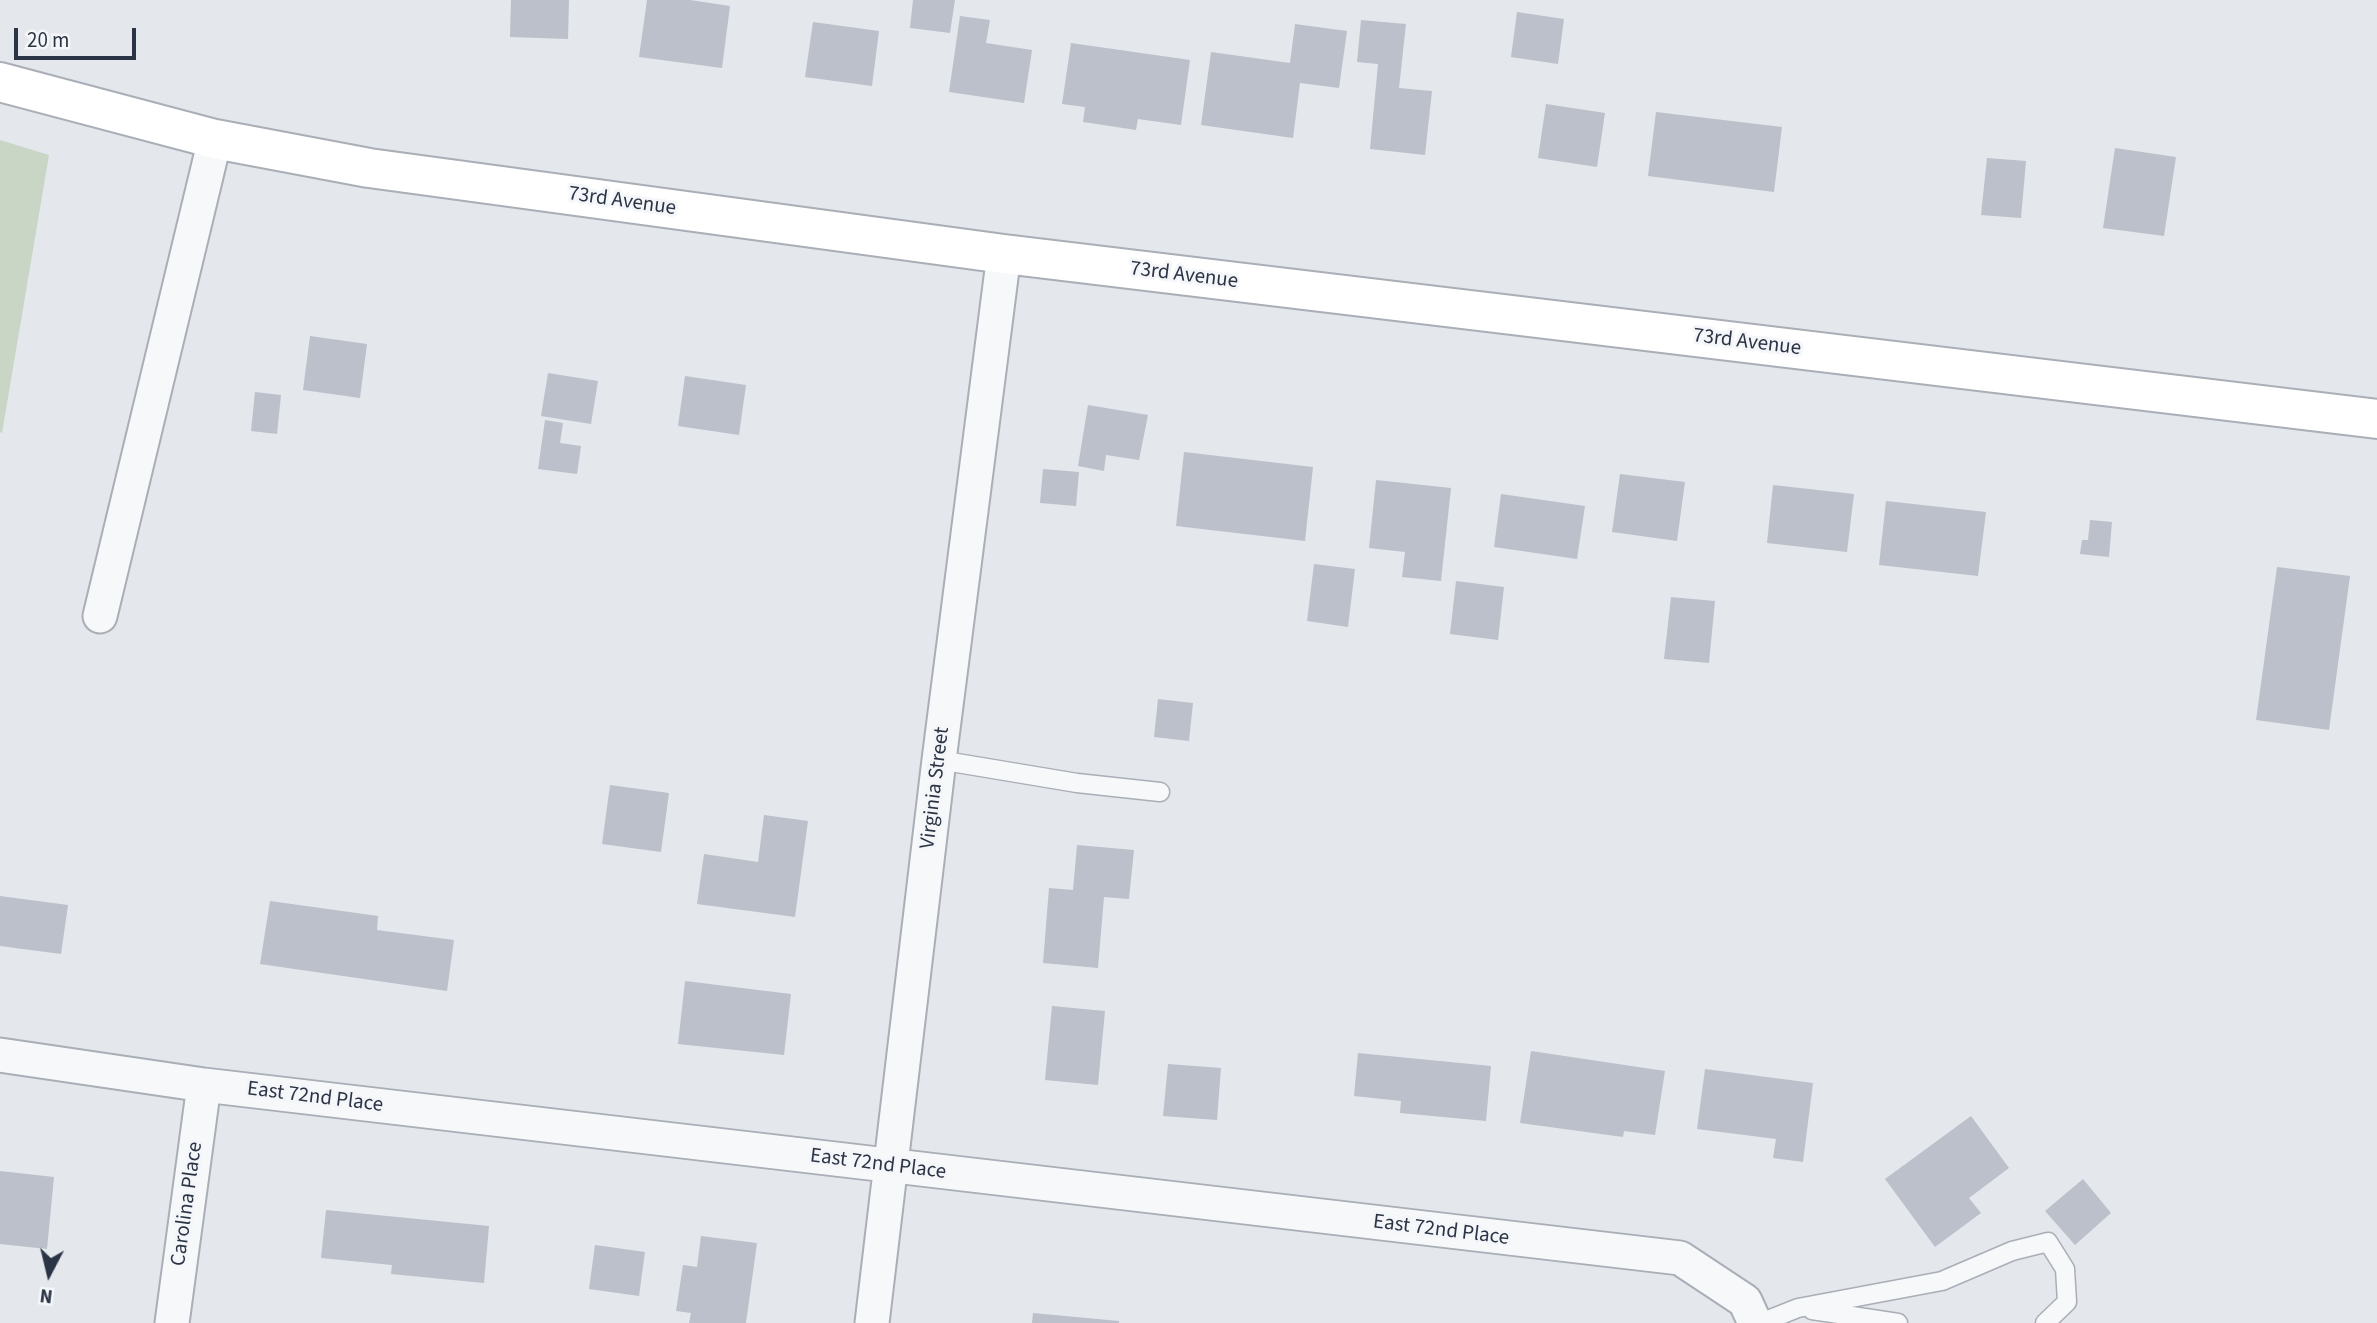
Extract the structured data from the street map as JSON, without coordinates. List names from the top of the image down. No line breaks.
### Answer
{"streets":{"main road":["73rd Avenue"],"street":["Virginia Street","East 72nd Place","Carolina Place"]},"crossings":[["73rd Avenue","Virginia Street"],["Virginia Street","East 72nd Place"],["East 72nd Place","Carolina Place"]],"scale_bar":"20 m","north":"bottom"}
